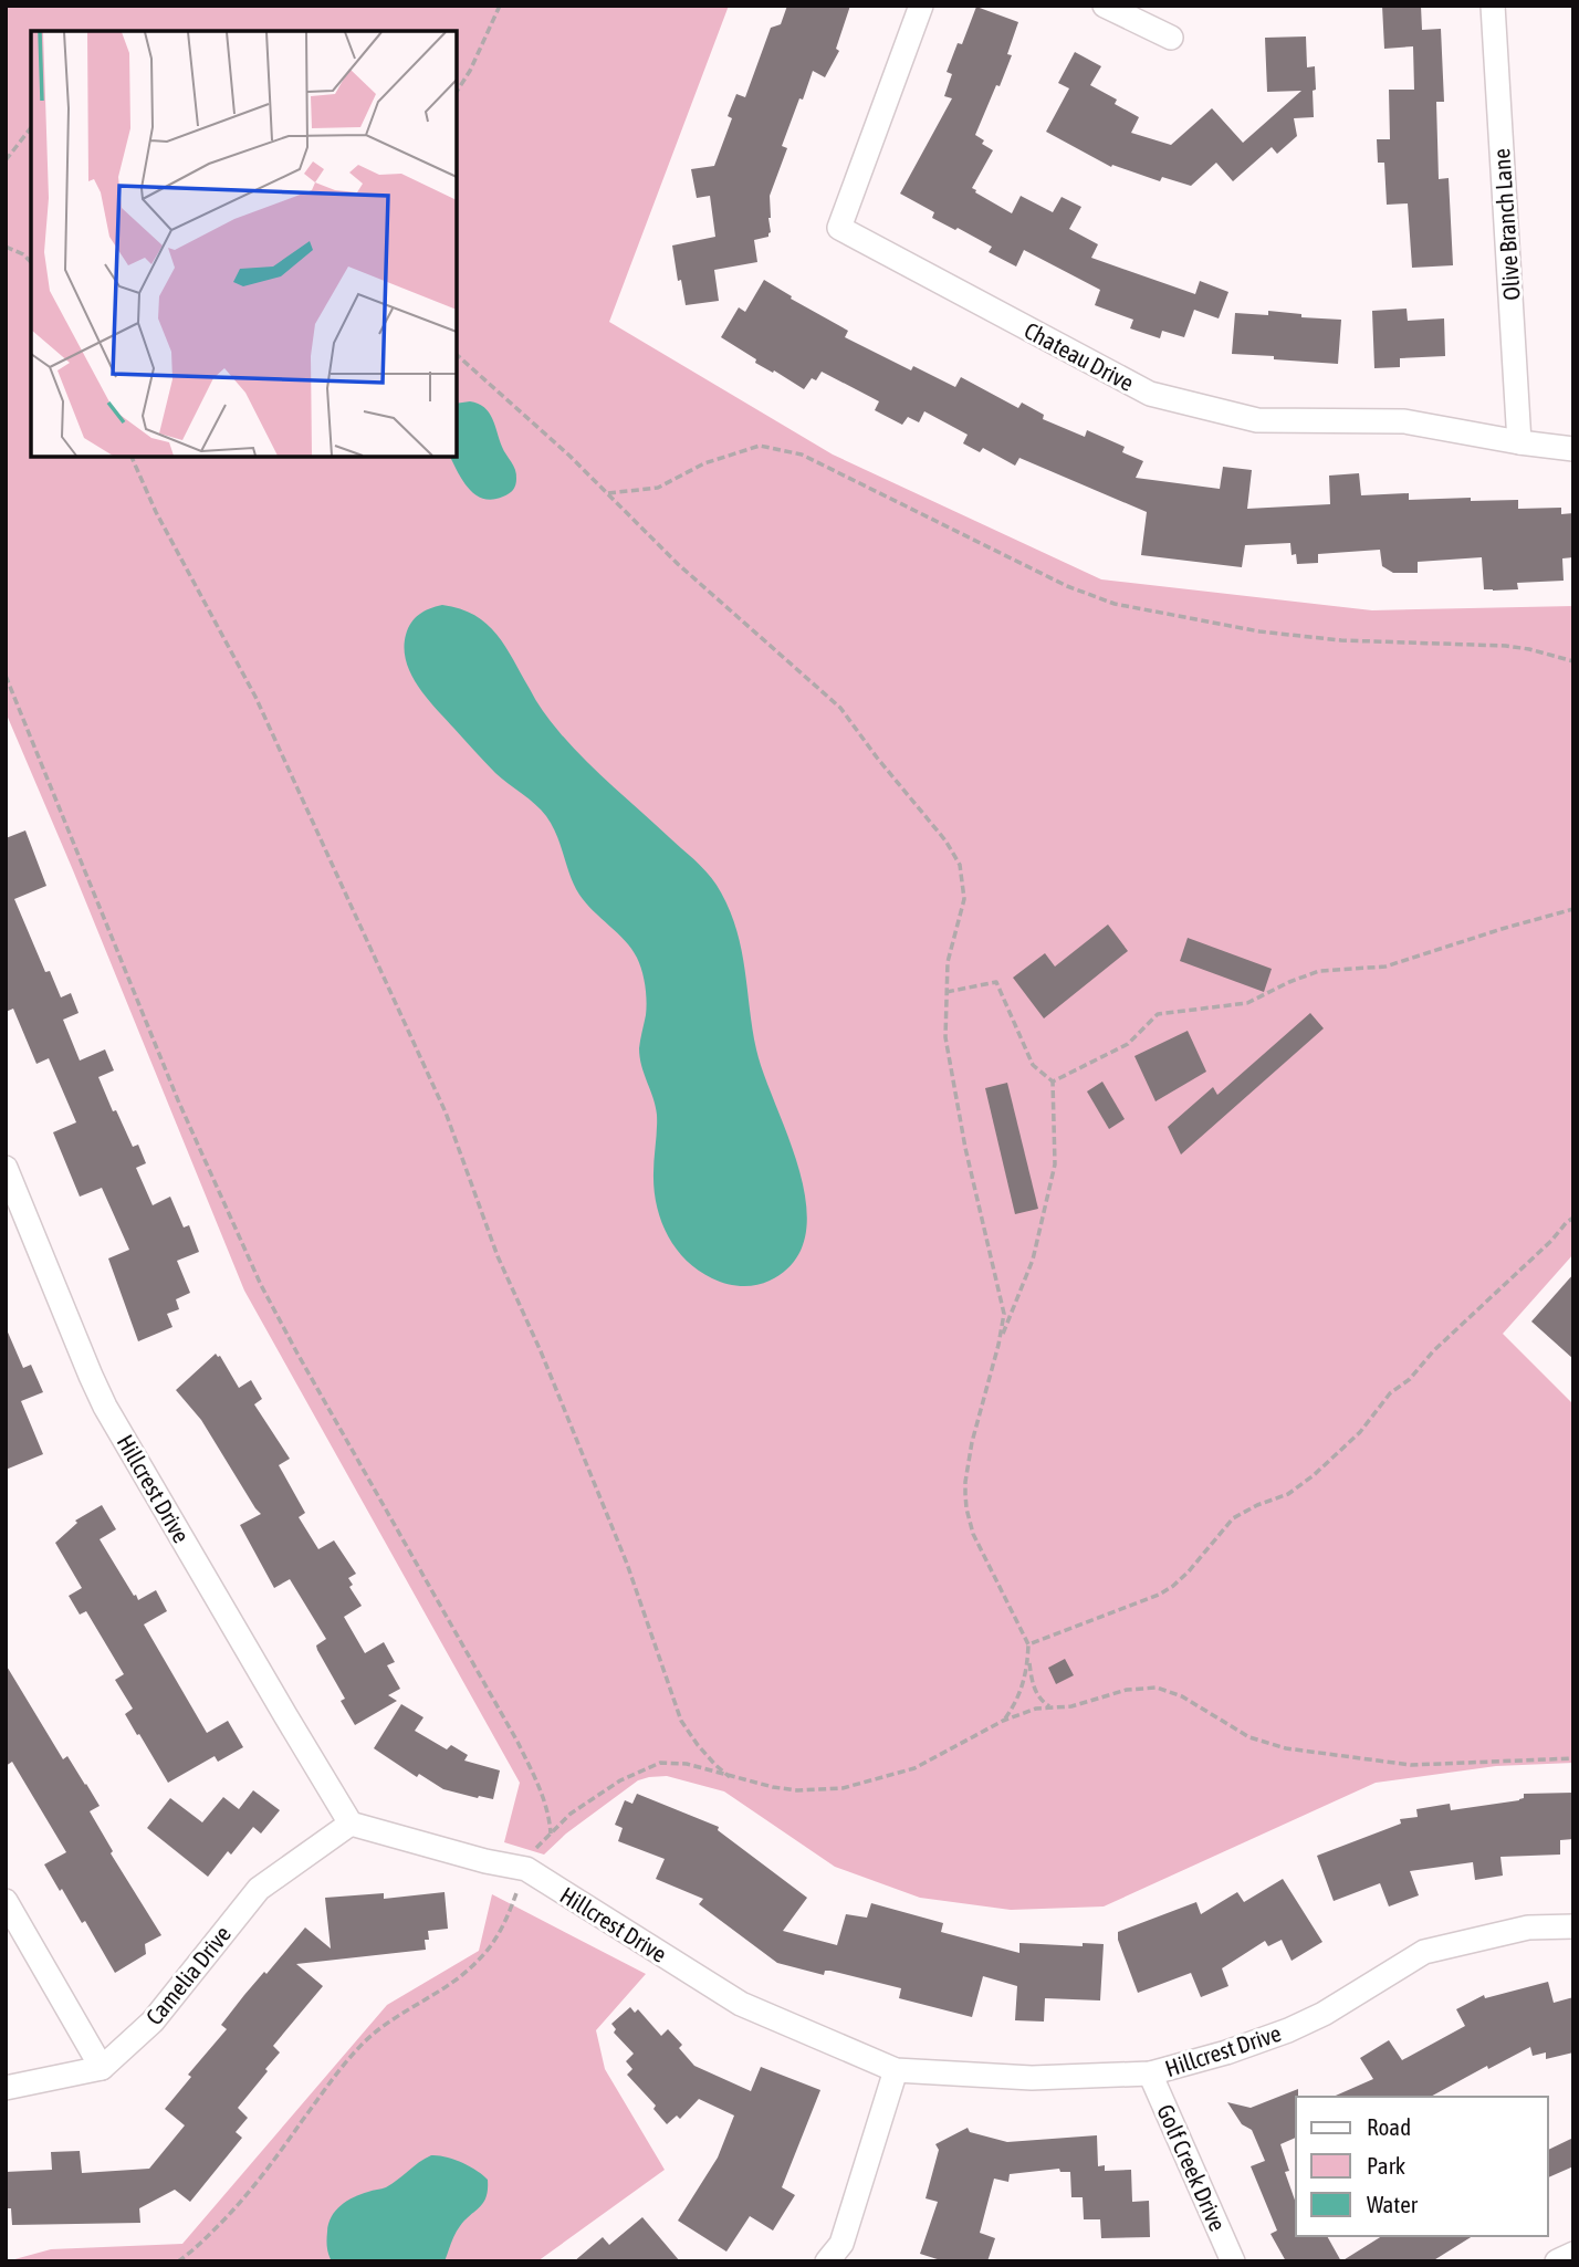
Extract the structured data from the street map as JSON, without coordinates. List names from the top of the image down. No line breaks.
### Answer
{"streets":{"street":["Olive Branch Lane","Chateau Drive","Hillcrest Drive","Camelia Drive","Golf Creek Drive"]},"crossings":[["Olive Branch Lane","Chateau Drive"],["Hillcrest Drive","Camelia Drive"],["Hillcrest Drive","Golf Creek Drive"]],"legend":["Road","Park","Water"]}
